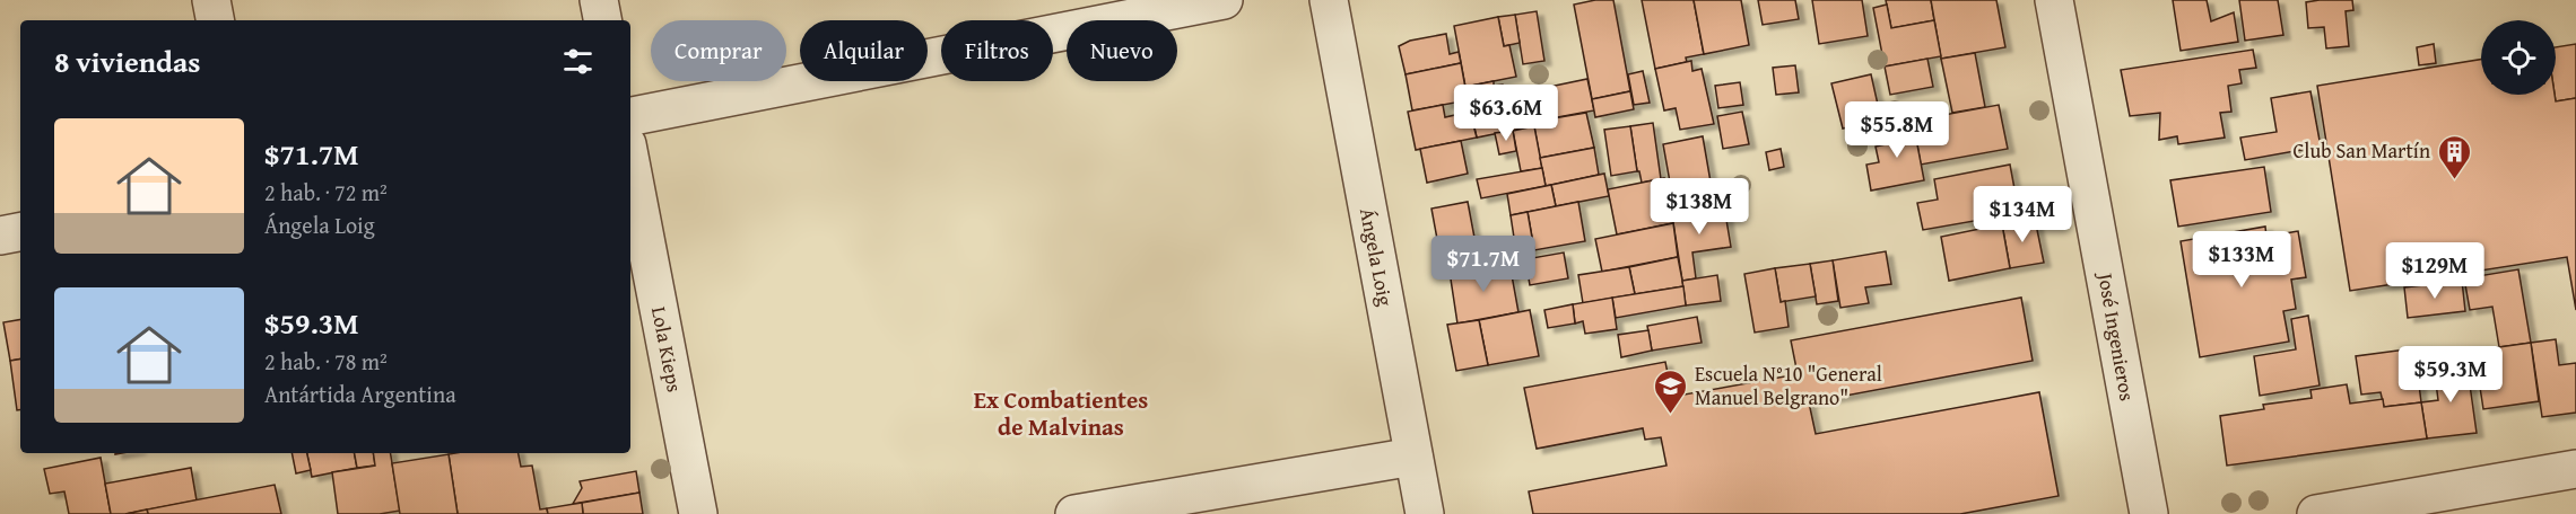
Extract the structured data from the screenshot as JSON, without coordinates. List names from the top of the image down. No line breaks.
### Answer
{"streets":{"street":["Ángela Loig","José Ingenieros","Lola Kieps"]},"districts":["Ex Combatientes de Malvinas"],"places":{"building":["Club San Martín"],"school or university":["Escuela N°10 \"General Manuel Belgrano\""]},"page":{"chip":["Comprar","Alquilar","Filtros","Nuevo"],"heading":"8 viviendas","price":["$63.6M","$55.8M","$138M","$134M","$133M","$71.7M","$129M","$59.3M"],"list":[{"name":"$71.7M","note":"2 hab. · 72 m² · Ángela Loig"},{"name":"$59.3M","note":"2 hab. · 78 m² · Antártida Argentina"}]}}
